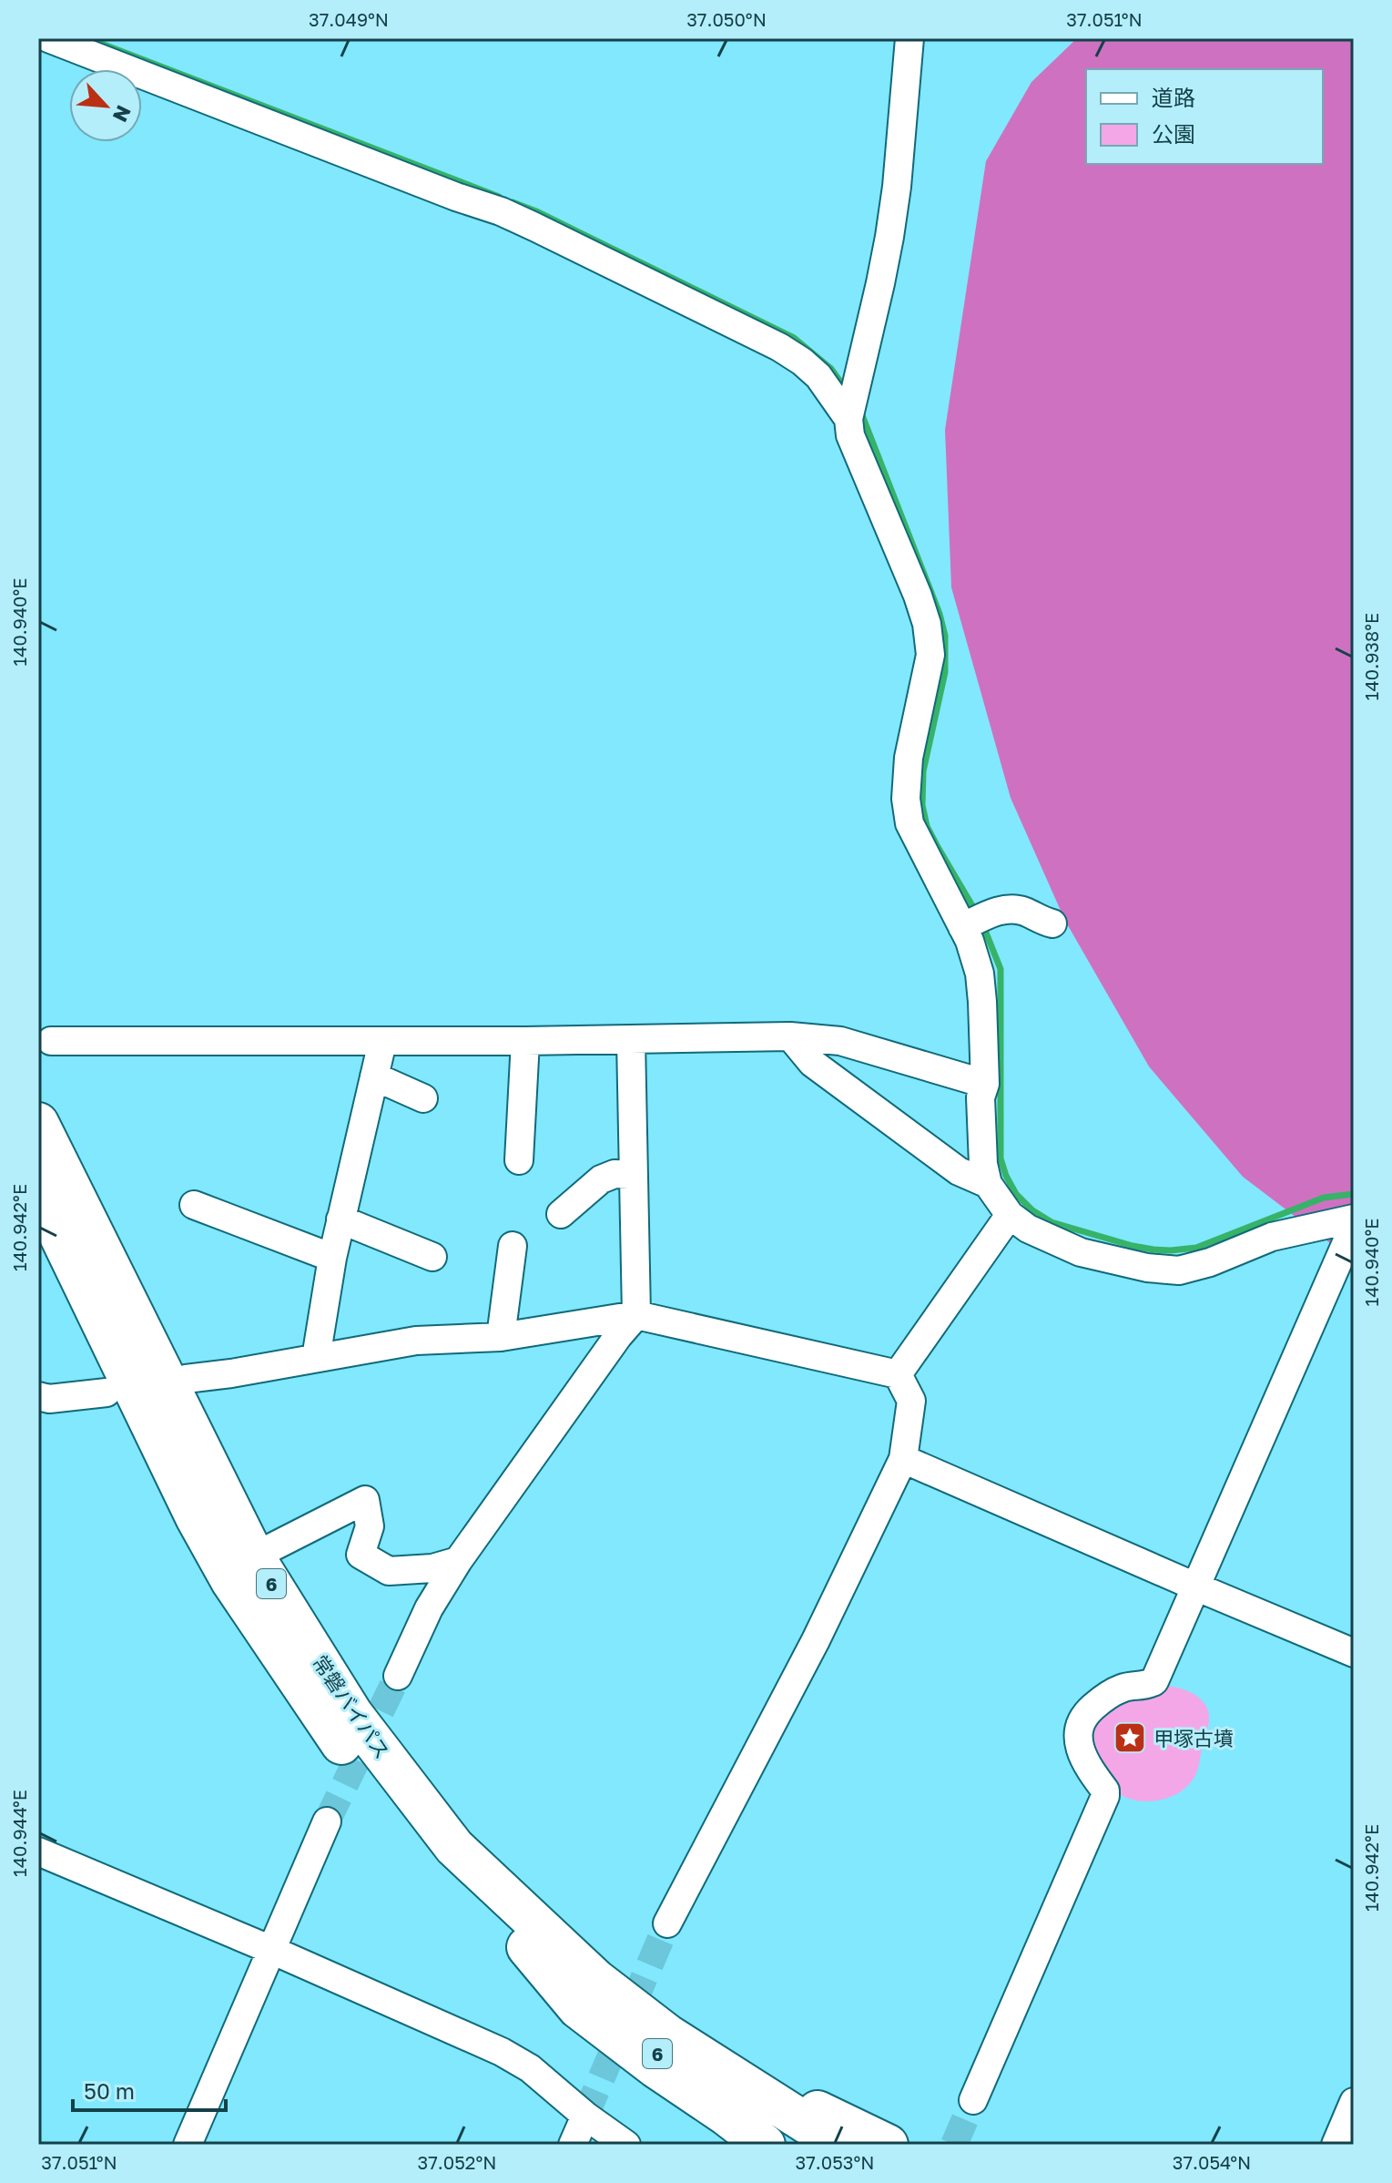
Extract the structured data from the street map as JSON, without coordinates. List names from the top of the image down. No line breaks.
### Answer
{"streets":{"highway":["6","常磐バイパス"]},"places":{"place":["甲塚古墳"]},"legend":["道路","公園"],"scale_bar":"50 m","north":"bottom right","coordinates":["37.049°N","37.050°N","37.051°N","140.940°E","140.938°E","140.942°E","140.944°E","37.052°N","37.053°N","37.054°N"]}
